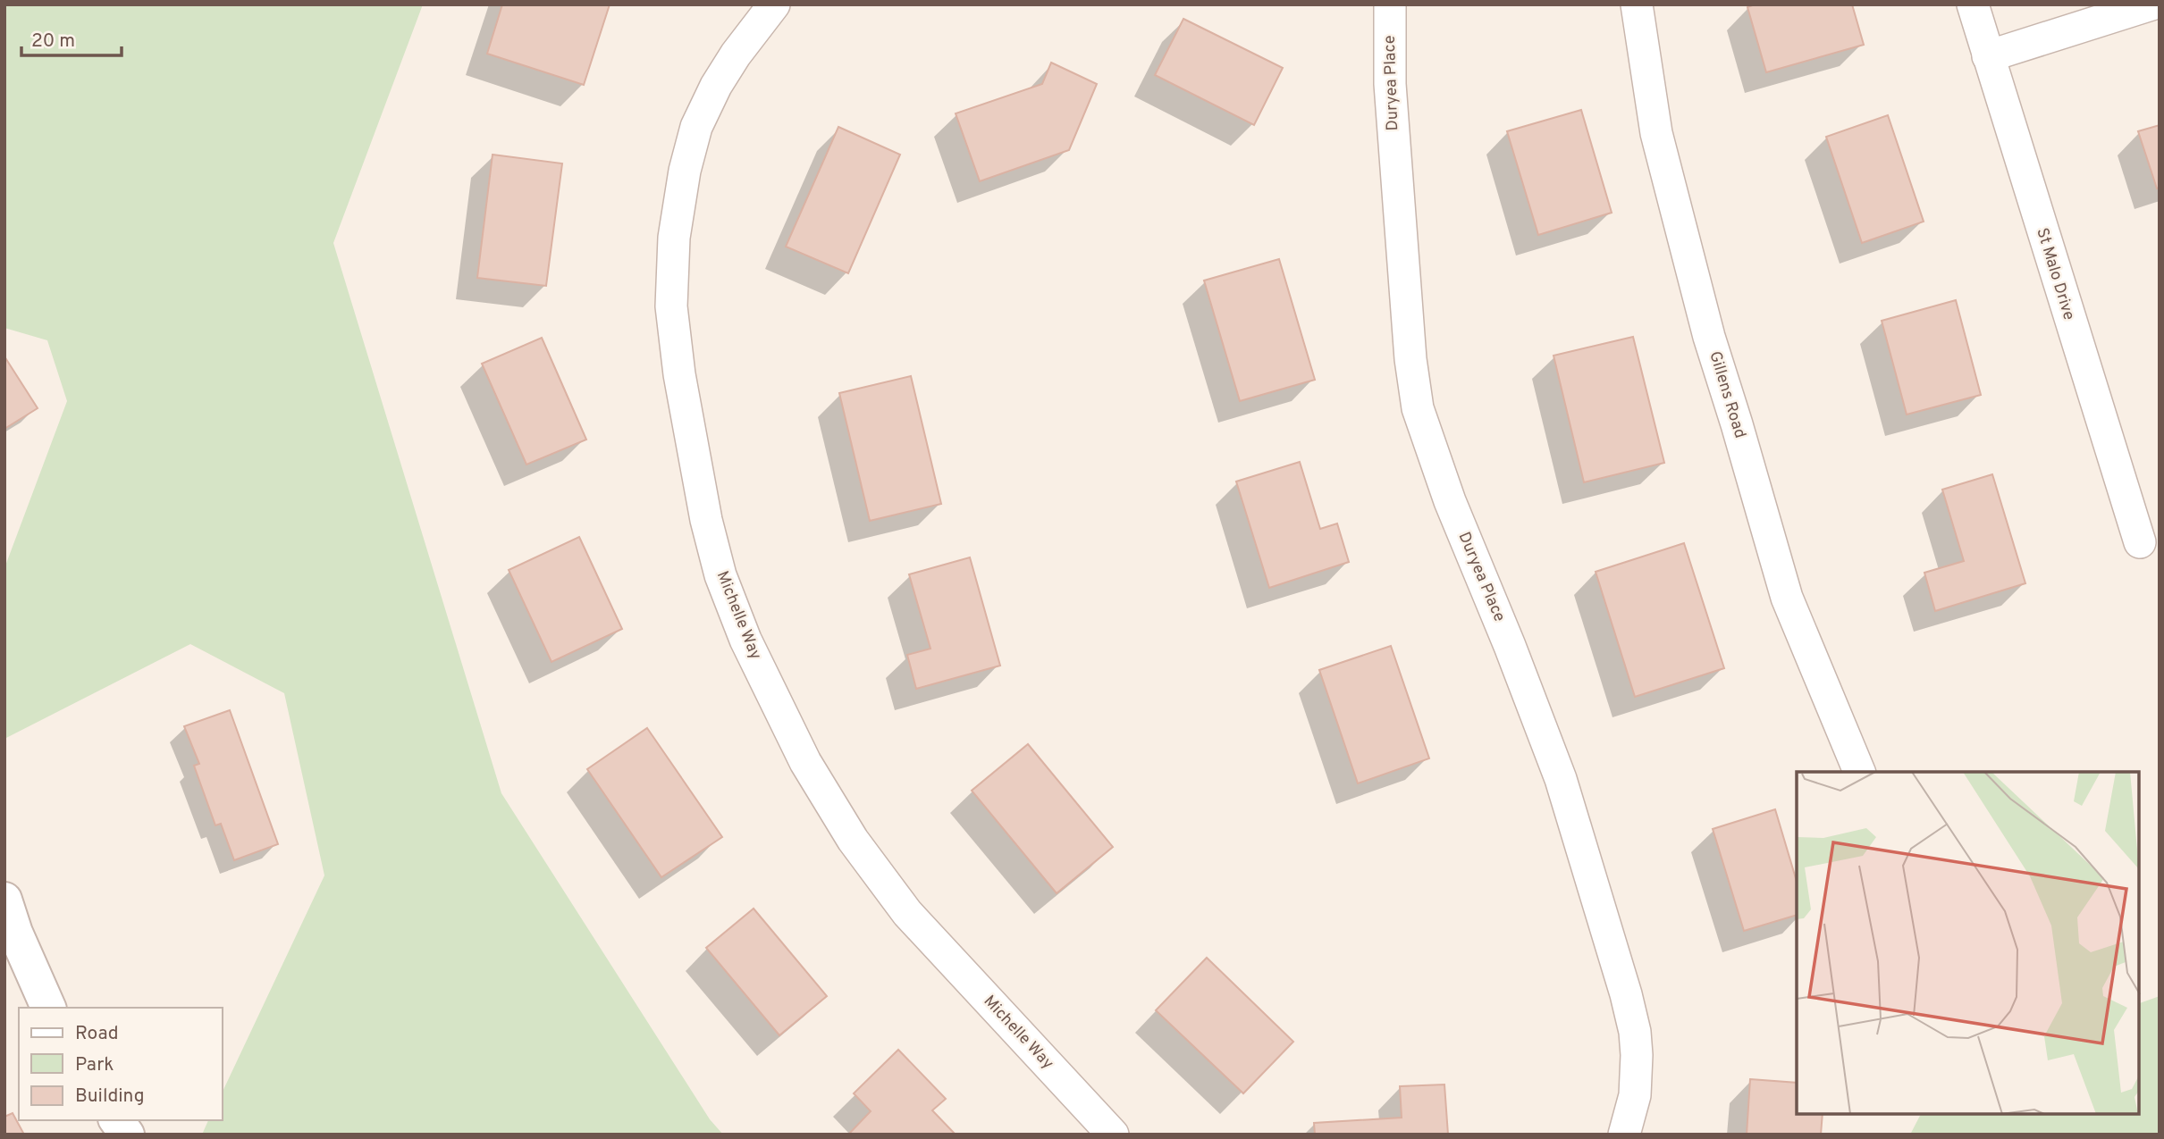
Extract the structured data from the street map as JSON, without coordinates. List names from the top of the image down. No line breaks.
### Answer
{"streets":{"street":["Duryea Place","St Malo Drive","Gillens Road","Michelle Way"]},"legend":["Road","Park","Building"],"scale_bar":"20 m"}
